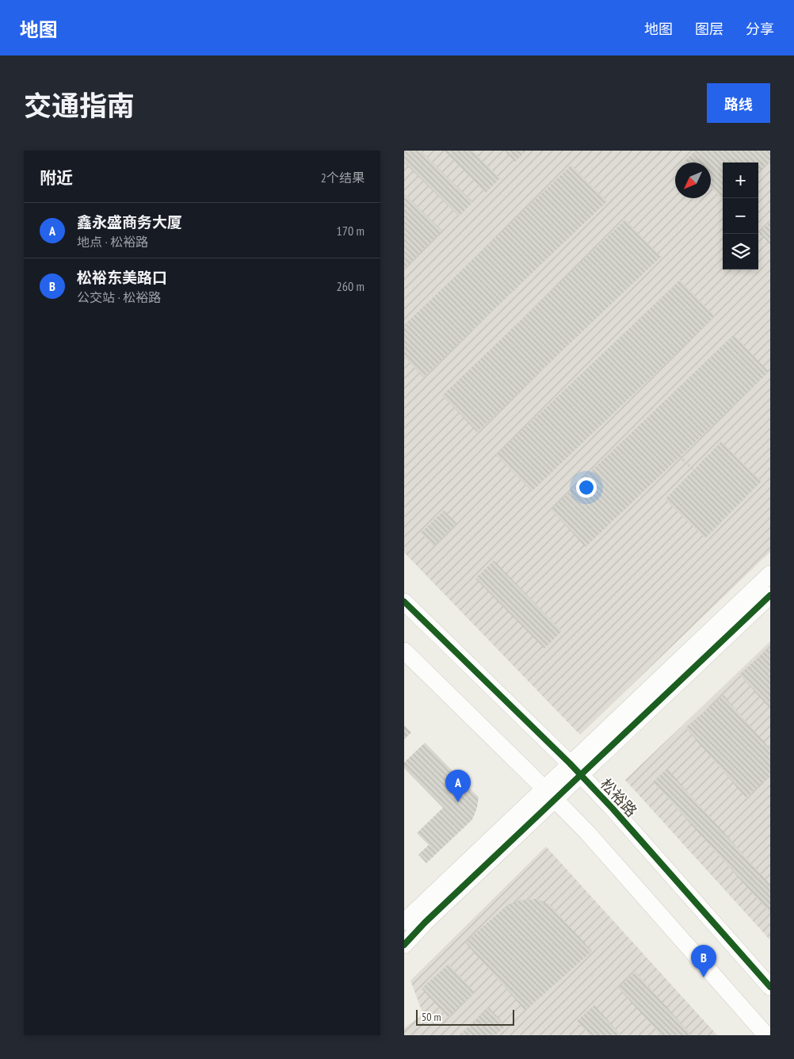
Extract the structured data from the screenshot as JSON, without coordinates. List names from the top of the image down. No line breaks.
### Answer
{"streets":{"street":["松裕路"]},"scale_bar":"50 m","north":"bottom left","page":{"header":"地图","nav":["地图","图层","分享"],"title":"交通指南","buttons":"路线","heading":["附近","2个结果"],"map_buttons":["+","−"],"list":[{"mark":"A","name":"鑫永盛商务大厦","note":"地点 · 松裕路","value":"170 m"},{"mark":"B","name":"松裕东美路口","note":"公交站 · 松裕路","value":"260 m"}],"pins":["A","B"],"scale":"50 m"}}
